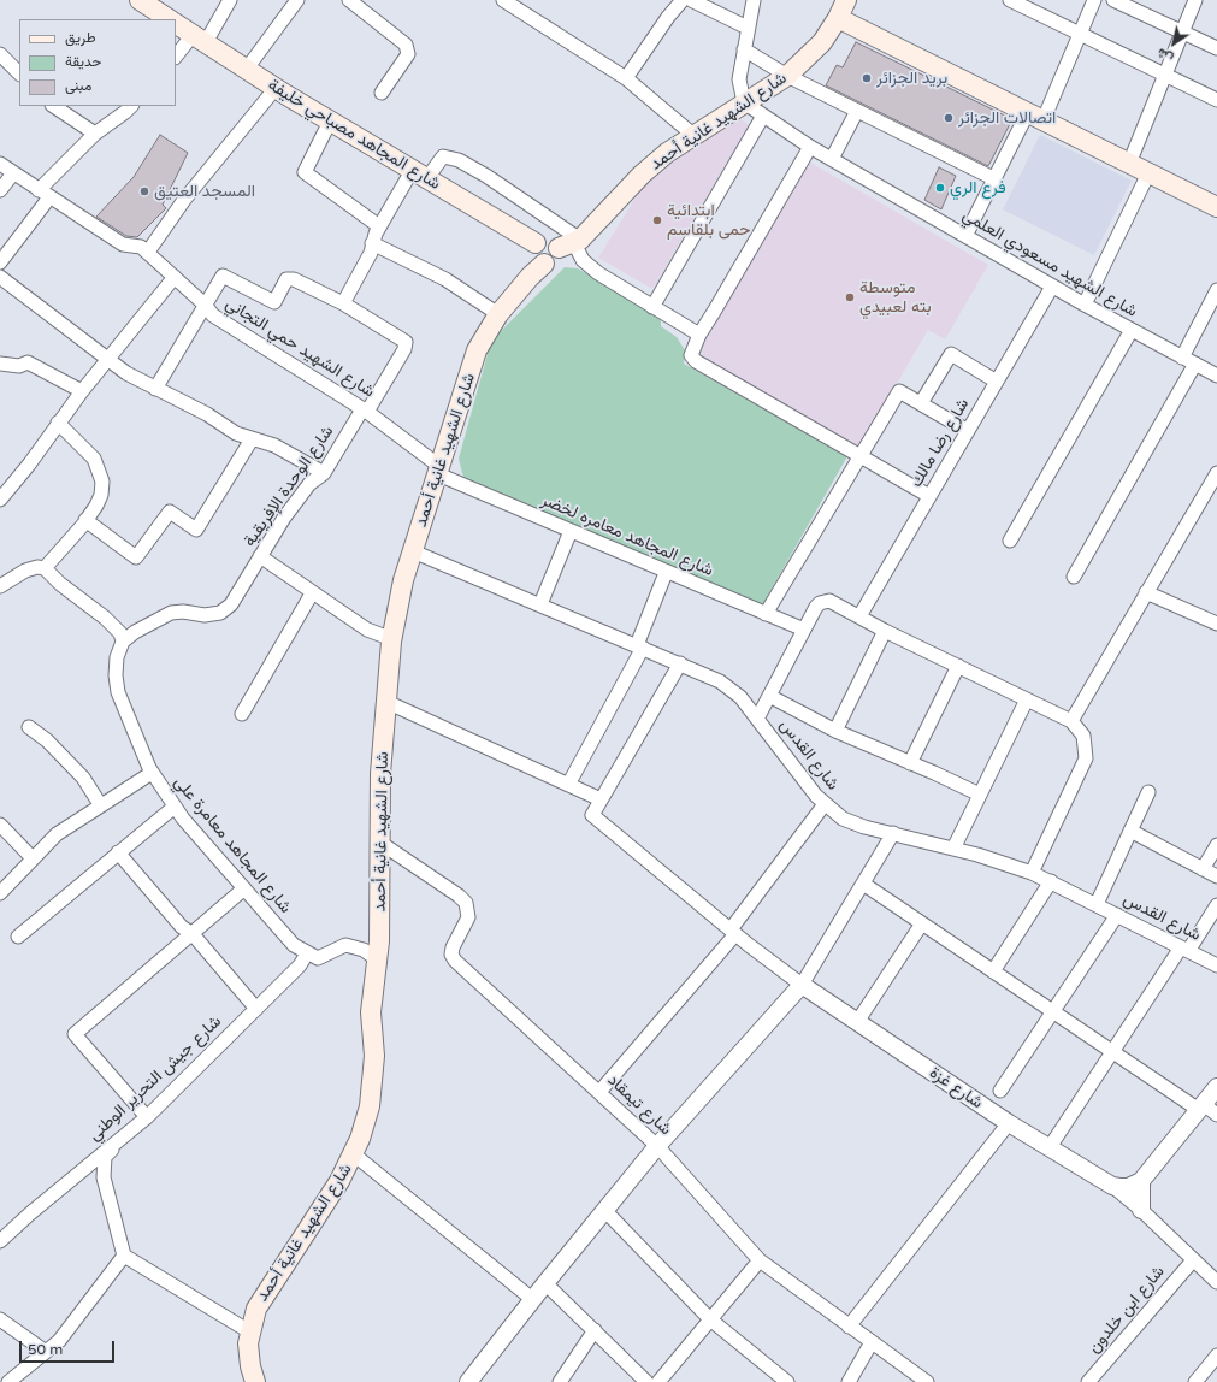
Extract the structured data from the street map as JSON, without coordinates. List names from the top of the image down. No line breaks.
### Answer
{"streets":{"main road":["شارع الشهيد غانية أحمد","شارع المجاهد مصباحي خليفة"],"street":["شارع الشهيد مسعودي العلمي","شارع الشهيد حمي التجاني","شارع رضا مالك","شارع الوحدة الإفريقية","شارع المجاهد معامره لخضر","شارع القدس","شارع المجاهد معامرة علي","شارع جيش التحرير الوطني","شارع غزة","شارع تيمقاد","شارع ابن خلدون"]},"crossings":[["شارع الشهيد غانية أحمد","شارع المجاهد مصباحي خليفة"],["شارع الشهيد غانية أحمد","شارع الشهيد مسعودي العلمي"],["شارع الشهيد غانية أحمد","شارع الشهيد حمي التجاني"],["شارع الشهيد غانية أحمد","شارع المجاهد معامره لخضر"],["شارع الشهيد غانية أحمد","شارع القدس"],["شارع الشهيد غانية أحمد","شارع تيمقاد"],["شارع الشهيد مسعودي العلمي","شارع رضا مالك"],["شارع الشهيد حمي التجاني","شارع الوحدة الإفريقية"],["شارع الشهيد حمي التجاني","شارع المجاهد معامره لخضر"],["شارع الوحدة الإفريقية","شارع المجاهد معامرة علي"],["شارع المجاهد معامرة علي","شارع جيش التحرير الوطني"],["شارع غزة","شارع ابن خلدون"]],"places":["بريد الجزائر","اتصالات الجزائر","فرع الري","المسجد العتيق","ابتدائية حمى بلقاسم","متوسطة بته لعبيدي"],"legend":["طريق","حديقة","مبنى"],"scale_bar":"50 m","north":"bottom left"}
